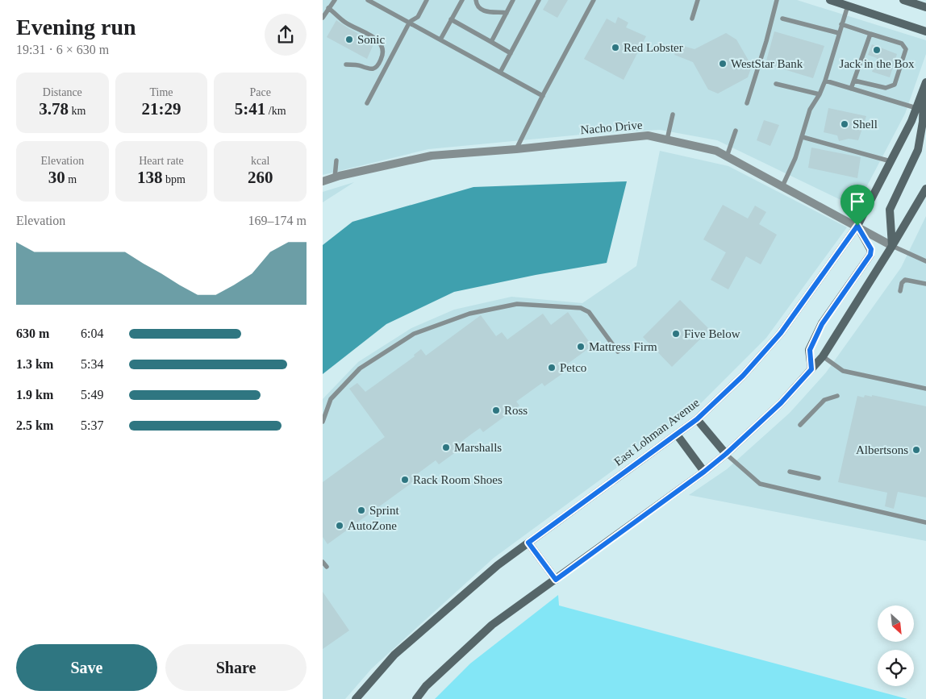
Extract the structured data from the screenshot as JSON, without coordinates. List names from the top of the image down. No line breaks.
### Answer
{"streets":{"main road":["East Lohman Avenue"],"street":["Nacho Drive"]},"crossings":[["Nacho Drive","East Lohman Avenue"]],"places":["Sonic","Red Lobster","Jack in the Box","WestStar Bank","Shell","Five Below","Mattress Firm","Petco","Ross","Marshalls","Albertsons","Rack Room Shoes","Sprint","AutoZone"],"north":"bottom right","page":{"heading":["Evening run","19:31 · 6 × 630 m"],"stats":[["Distance","3.78 km"],["Time","21:29"],["Pace","5:41 /km"],["Elevation","30 m"],["Heart rate","138 bpm"],["kcal","260"]],"chart":["Elevation","169–174 m"],"list":[{"name":"630 m","note":"6:04"},{"name":"1.3 km","note":"5:34"},{"name":"1.9 km","note":"5:49"},{"name":"2.5 km","note":"5:37"}],"buttons":["Save","Share"]}}
